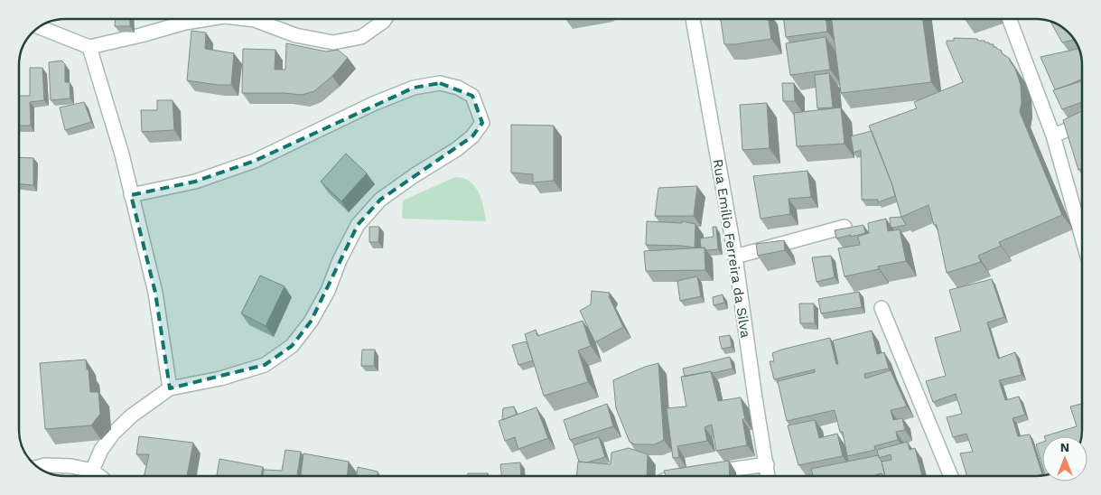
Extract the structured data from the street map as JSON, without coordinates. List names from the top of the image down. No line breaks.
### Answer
{"streets":{"street":["Rua Emílio Ferreira da Silva"]},"north":"top"}
